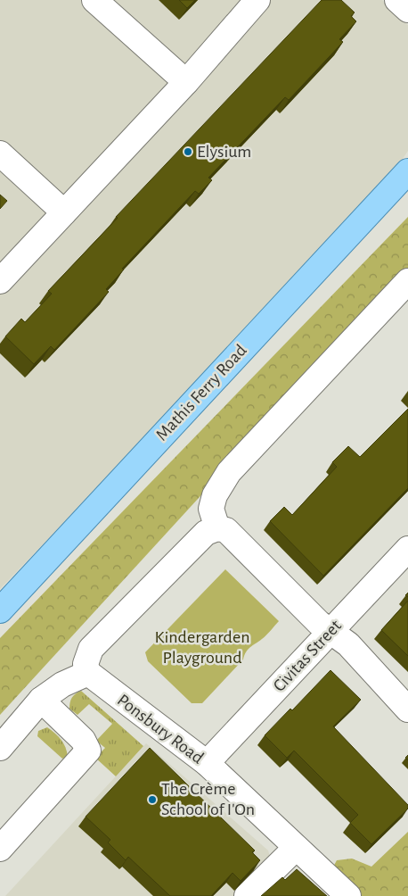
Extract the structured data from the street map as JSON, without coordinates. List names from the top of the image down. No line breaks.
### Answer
{"streets":{"main road":["Mathis Ferry Road"],"street":["Civitas Street","Ponsbury Road"]},"crossings":[["Civitas Street","Ponsbury Road"]],"parks":["Kindergarden Playground"],"places":["Elysium","The Crème School of I'On"]}
